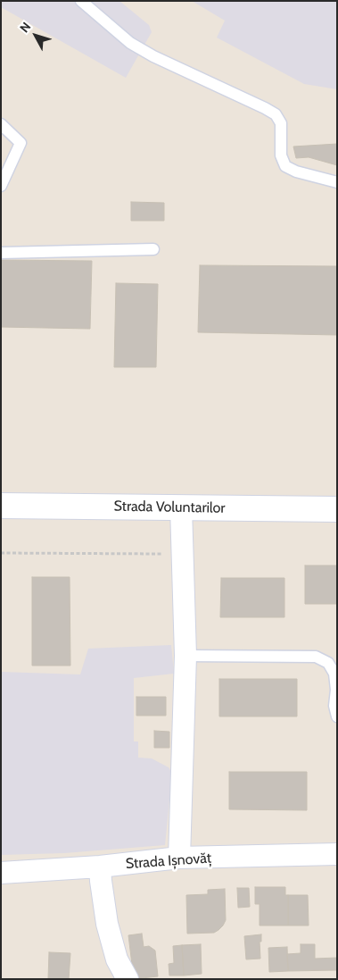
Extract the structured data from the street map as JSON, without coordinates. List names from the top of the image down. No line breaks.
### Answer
{"streets":{"main road":["Strada Voluntarilor"],"street":["Strada Ișnovăț"]},"north":"top left"}
